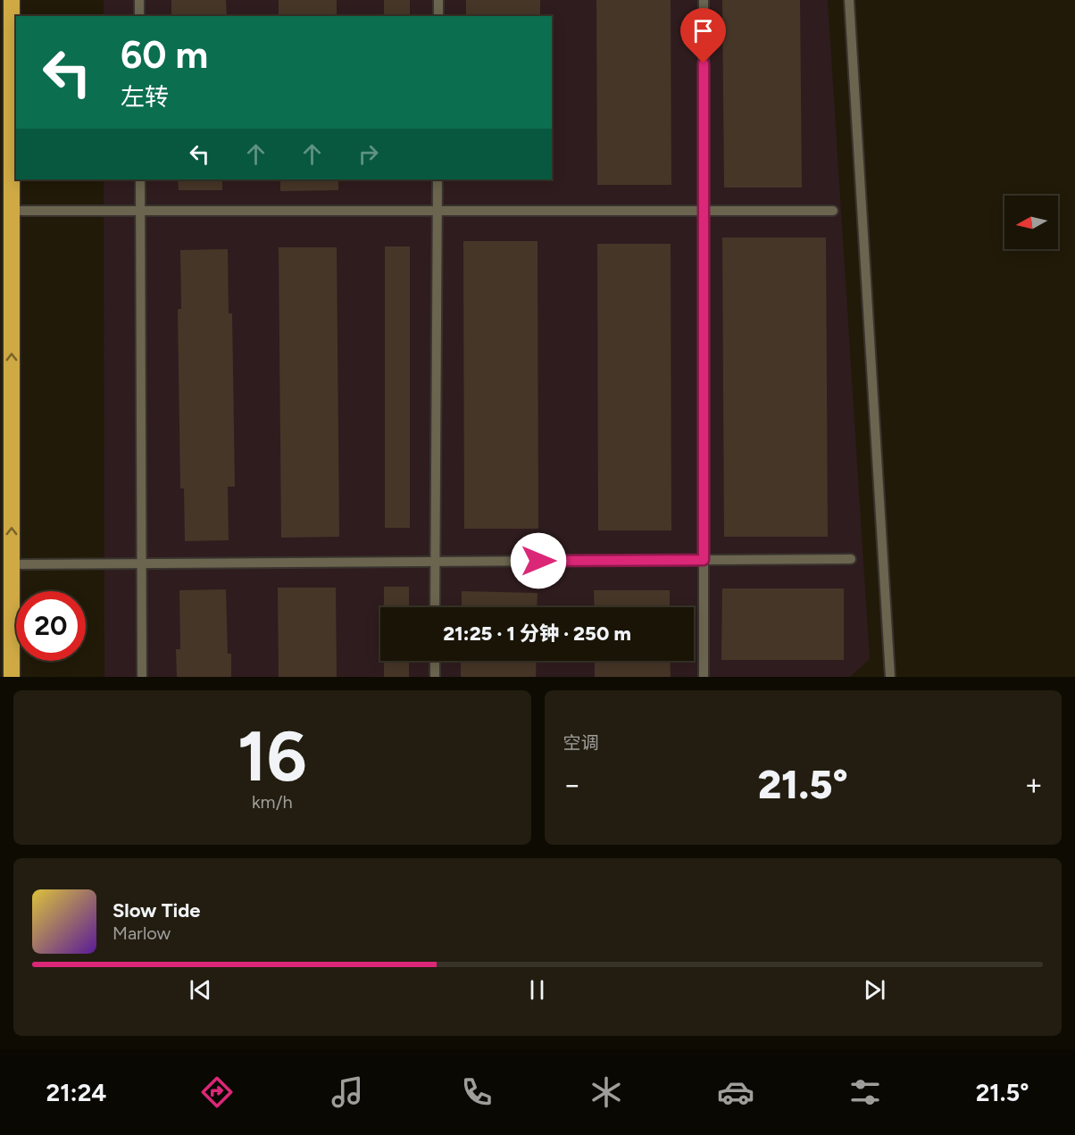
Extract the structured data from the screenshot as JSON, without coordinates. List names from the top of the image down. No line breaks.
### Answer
{"north":"left","page":{"turn":["60 m","左转"],"limit":"20","trip":"21:25 · 1 分钟 · 250 m","tile":[["16","km/h"],"空调"],"heat":["−","21.5°","+"],"song":["Slow Tide","Marlow"],"tabs":["21:24","21.5°"]}}
